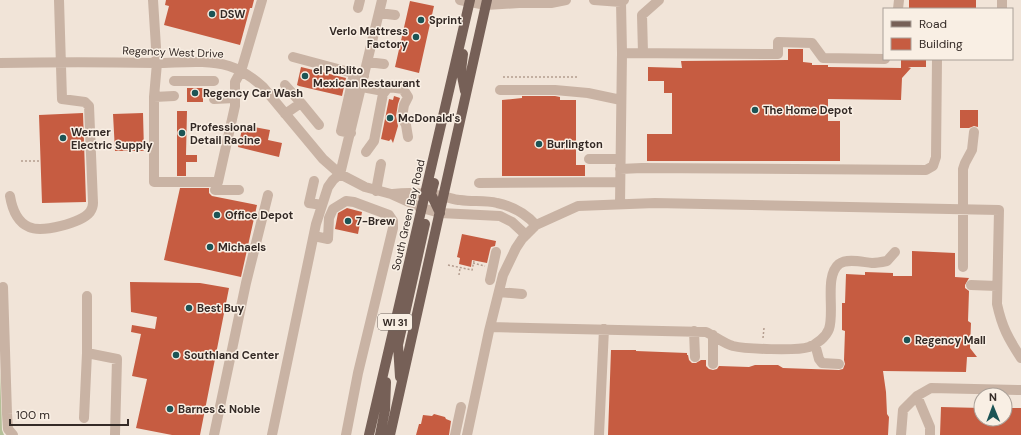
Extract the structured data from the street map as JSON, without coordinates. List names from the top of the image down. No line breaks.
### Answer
{"streets":{"main road":["South Green Bay Road","WI 31"],"street":["Regency West Drive"]},"crossings":[["Regency West Drive","South Green Bay Road"],["Regency West Drive","WI 31"]],"places":["DSW","Sprint","Verlo Mattress Factory","el Publito Mexican Restaurant","Regency Car Wash","The Home Depot","McDonald's","Professional Detail Racine","Werner Electric Supply","Burlington","Office Depot","7-Brew","Michaels","Best Buy","Regency Mall","Southland Center","Barnes & Noble"],"legend":["Road","Building"],"scale_bar":"100 m","north":"top"}
